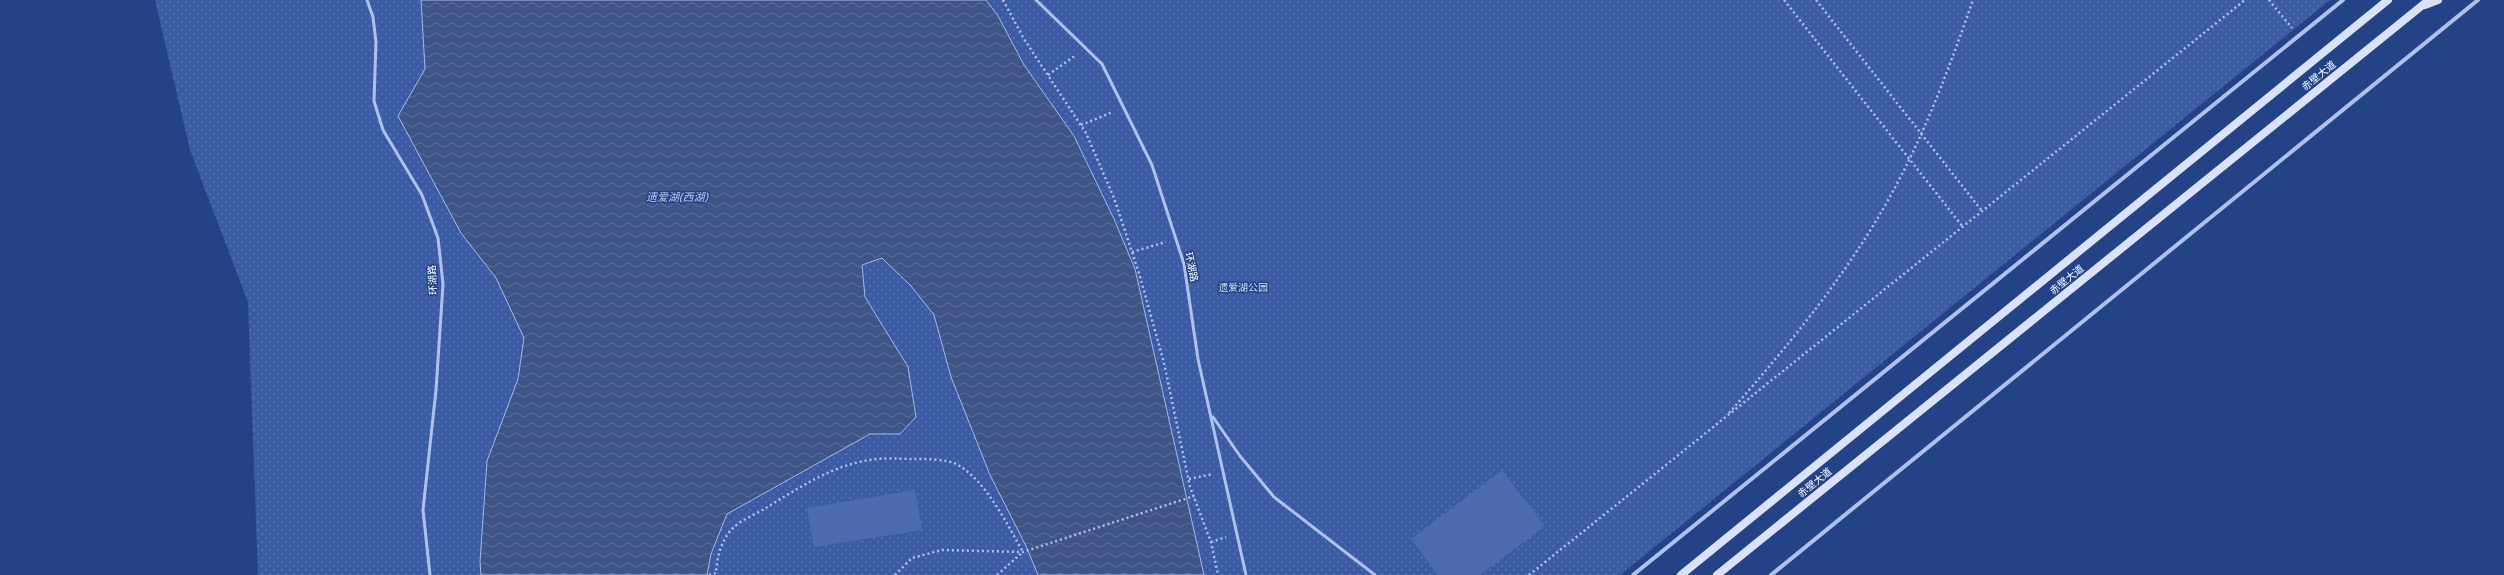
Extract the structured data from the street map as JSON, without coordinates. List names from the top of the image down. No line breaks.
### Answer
{"streets":{"main road":["赤壁大道"],"lane":["环湖路"]},"water":["遗爱湖(西湖)"],"parks":["遗爱湖公园"]}
